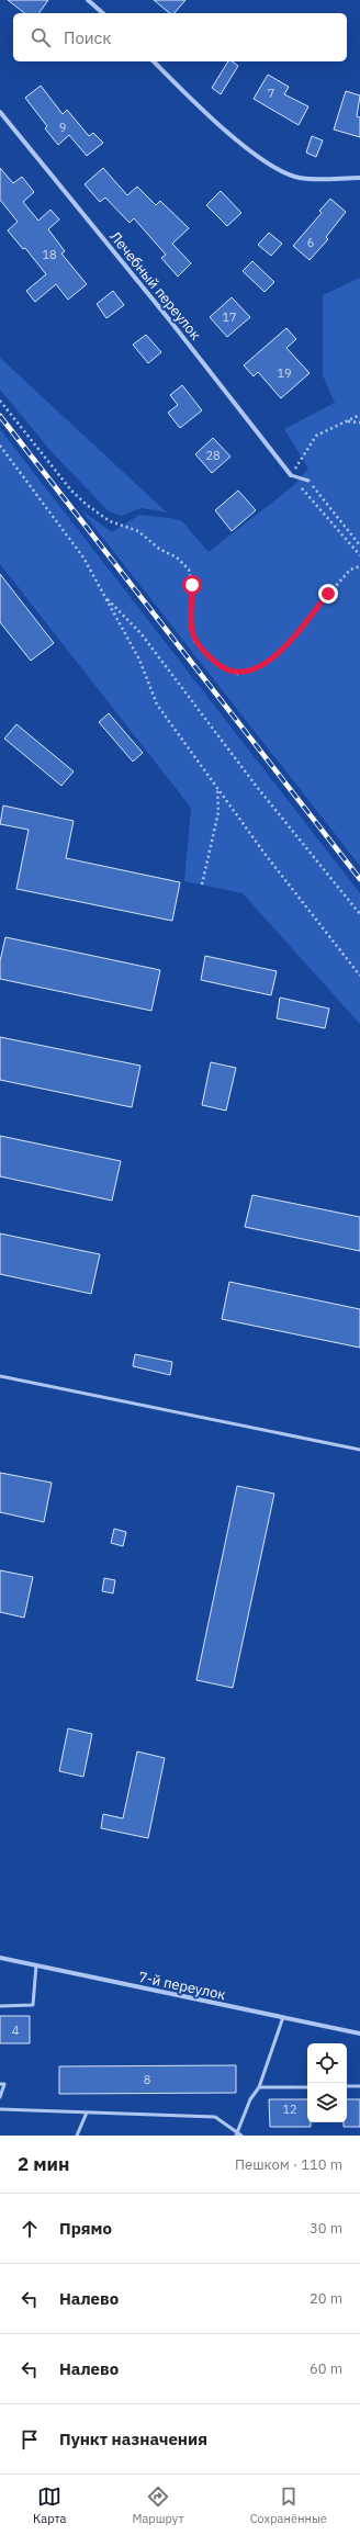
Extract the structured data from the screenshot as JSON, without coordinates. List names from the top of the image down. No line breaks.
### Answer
{"streets":{"street":["Лечебный переулок","7-й переулок"]},"house_numbers":["7","9","6","18","17","19","28","4","8","12"],"page":{"search":"Поиск","heading":["2 мин","Пешком · 110 m"],"list":[["Прямо","30 m"],["Налево","20 m"],["Налево","60 m"],"Пункт назначения"],"nav":["Карта","Маршрут","Сохранённые"]}}
